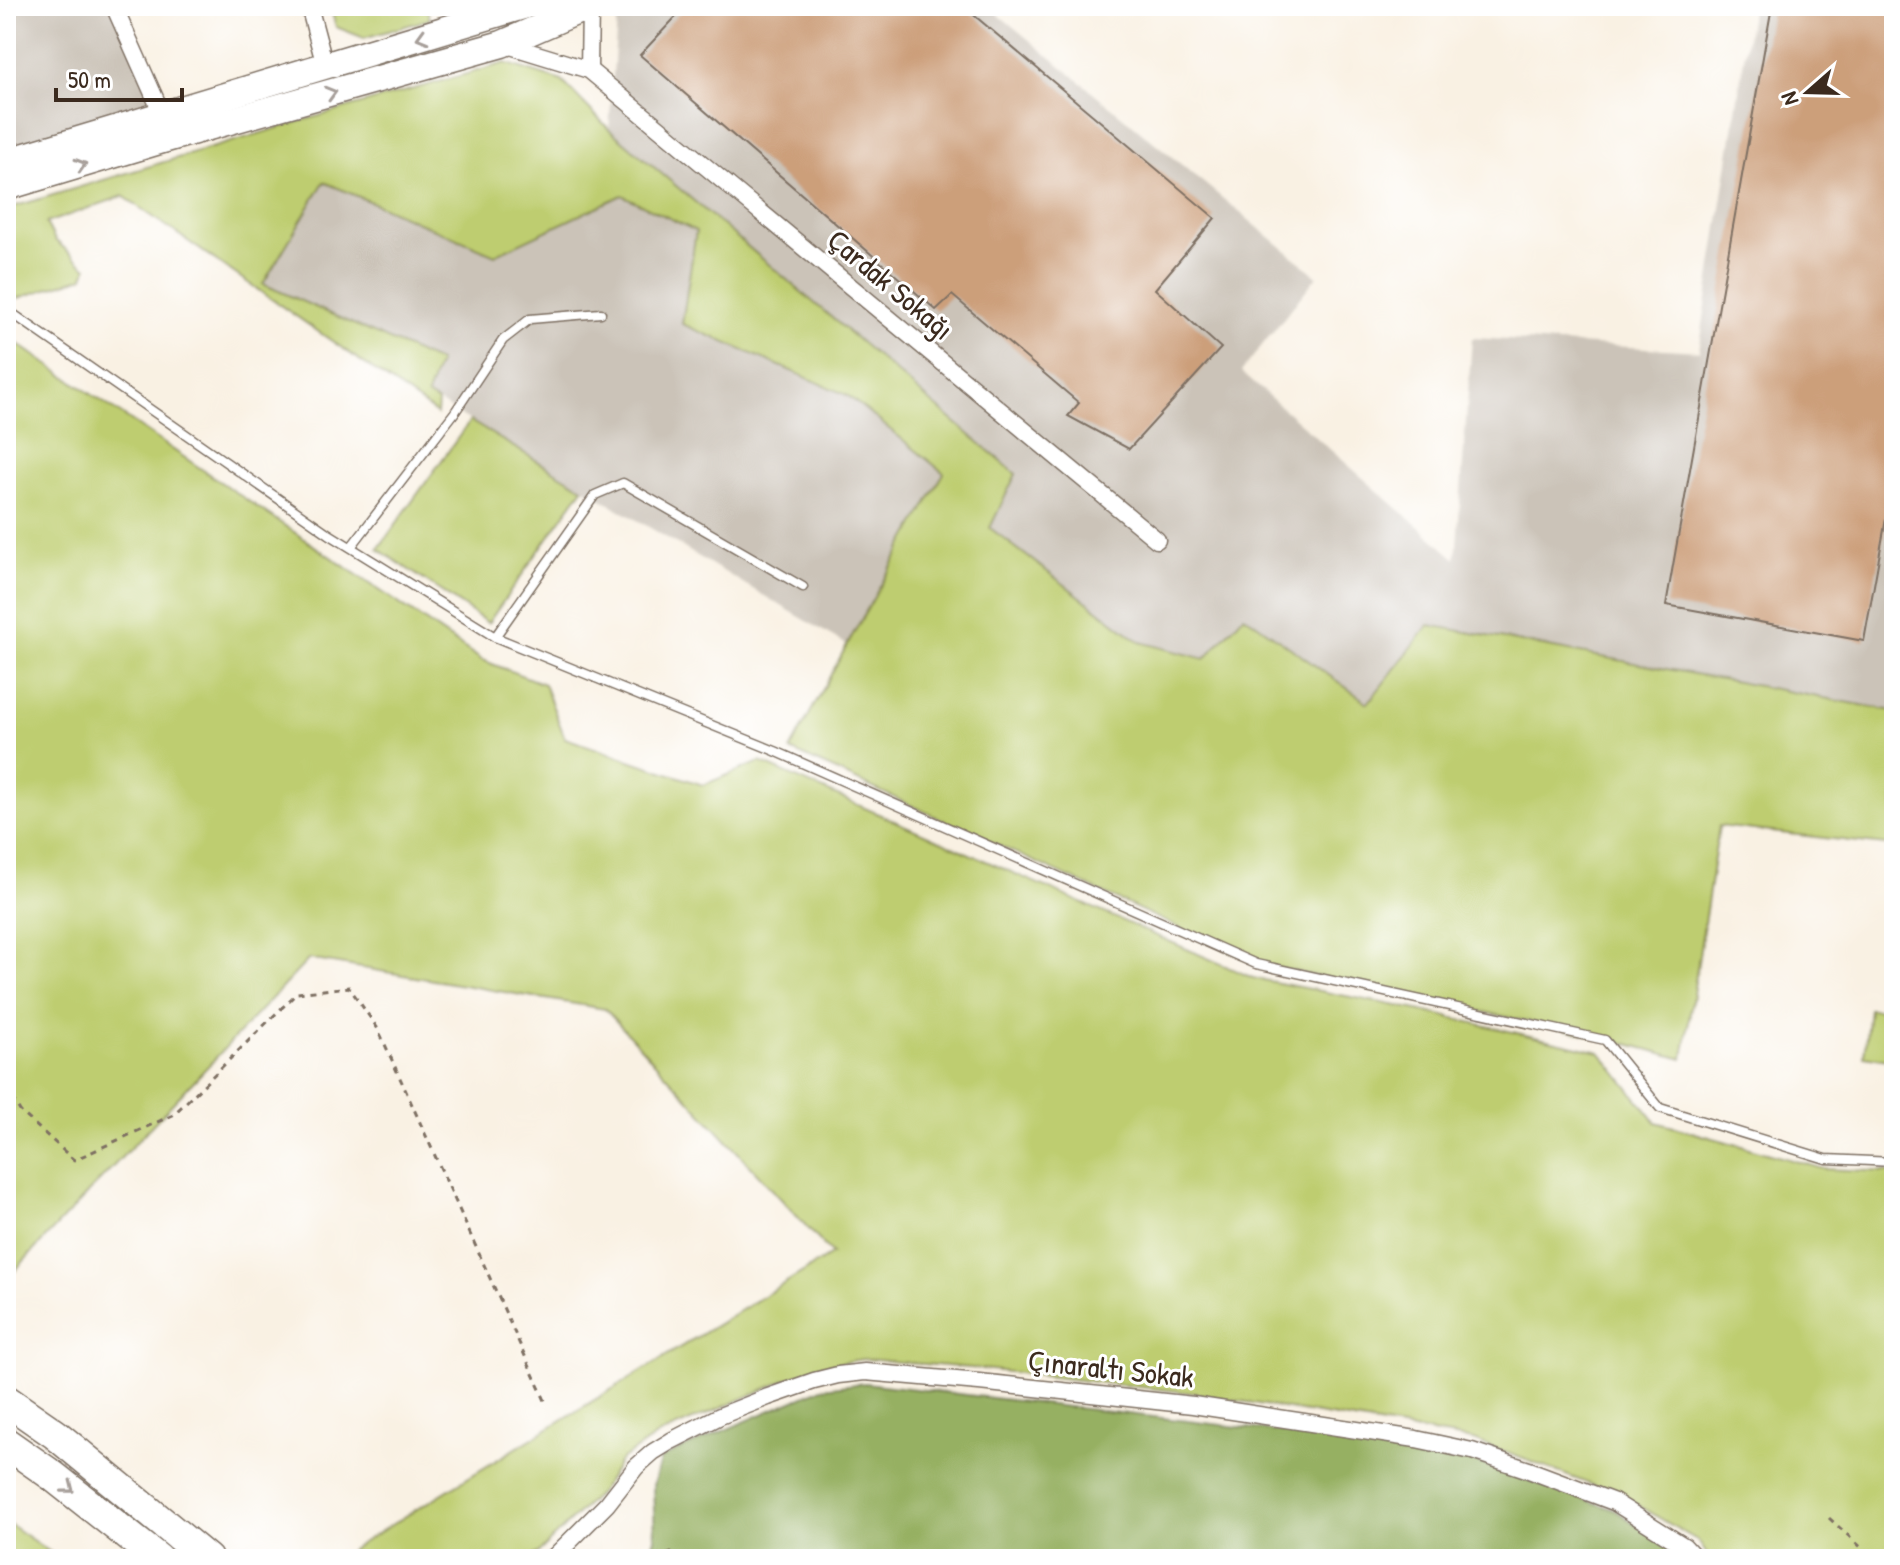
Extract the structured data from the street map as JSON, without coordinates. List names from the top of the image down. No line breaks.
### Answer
{"streets":{"street":["Çardak Sokağı","Çınaraltı Sokak"]},"scale_bar":"50 m","north":"left"}
